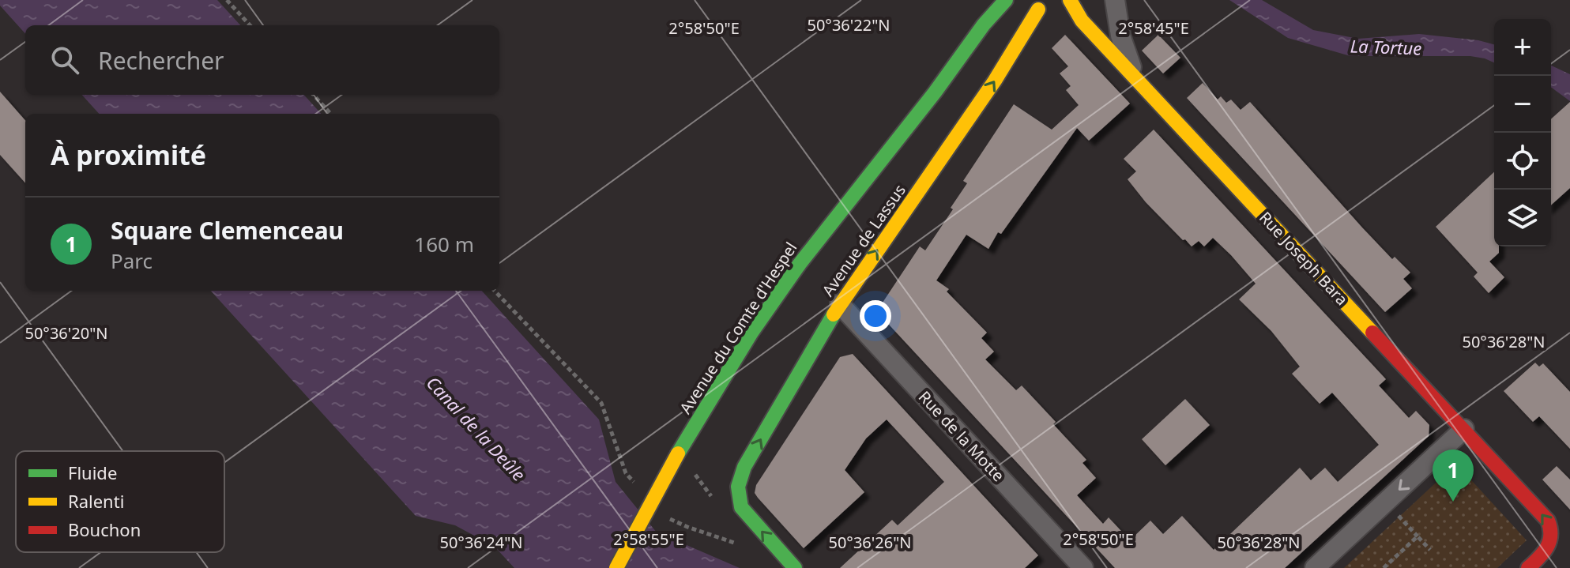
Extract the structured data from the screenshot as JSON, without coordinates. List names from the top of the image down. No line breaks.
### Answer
{"streets":{"street":["Avenue de Lassus","Rue Joseph Bara","Avenue du Comte d'Hespel","Rue de la Motte"]},"crossings":[["Avenue de Lassus","Rue Joseph Bara"],["Avenue de Lassus","Rue de la Motte"]],"one_way":["Avenue de Lassus"],"water":["La Tortue","Canal de la Deûle"],"legend":["Fluide","Ralenti","Bouchon"],"page":{"map_buttons":["+","−"],"search":"Rechercher","heading":"À proximité","list":[{"mark":"1","name":"Square Clemenceau","note":"Parc","value":"160 m"}],"pins":"1"},"coordinates":["50°36'22\"N","2°58'50\"E","2°58'45\"E","50°36'20\"N","50°36'28\"N","2°58'55\"E","50°36'24\"N","50°36'26\"N"]}
